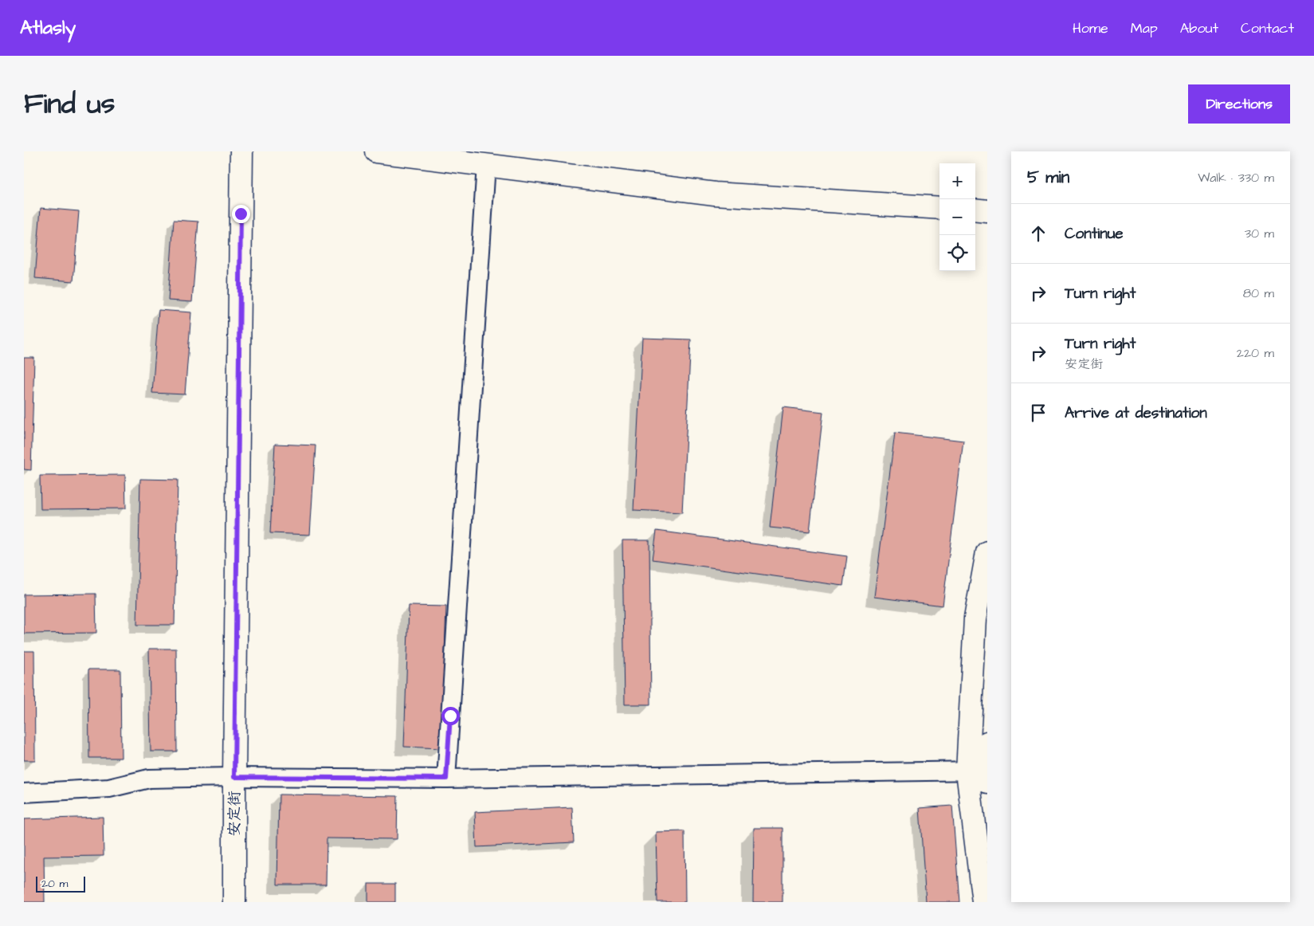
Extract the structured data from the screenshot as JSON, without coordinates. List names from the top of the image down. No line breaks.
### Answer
{"streets":{"street":["安定街"]},"scale_bar":"20 m","page":{"header":"Atlasly","nav":["Home","Map","About","Contact"],"title":"Find us","buttons":"Directions","heading":["5 min","Walk · 330 m"],"map_buttons":["+","−"],"list":[["Continue","30 m"],["Turn right","80 m"],["Turn right","安定街","220 m"],"Arrive at destination"],"scale":"20 m"}}
